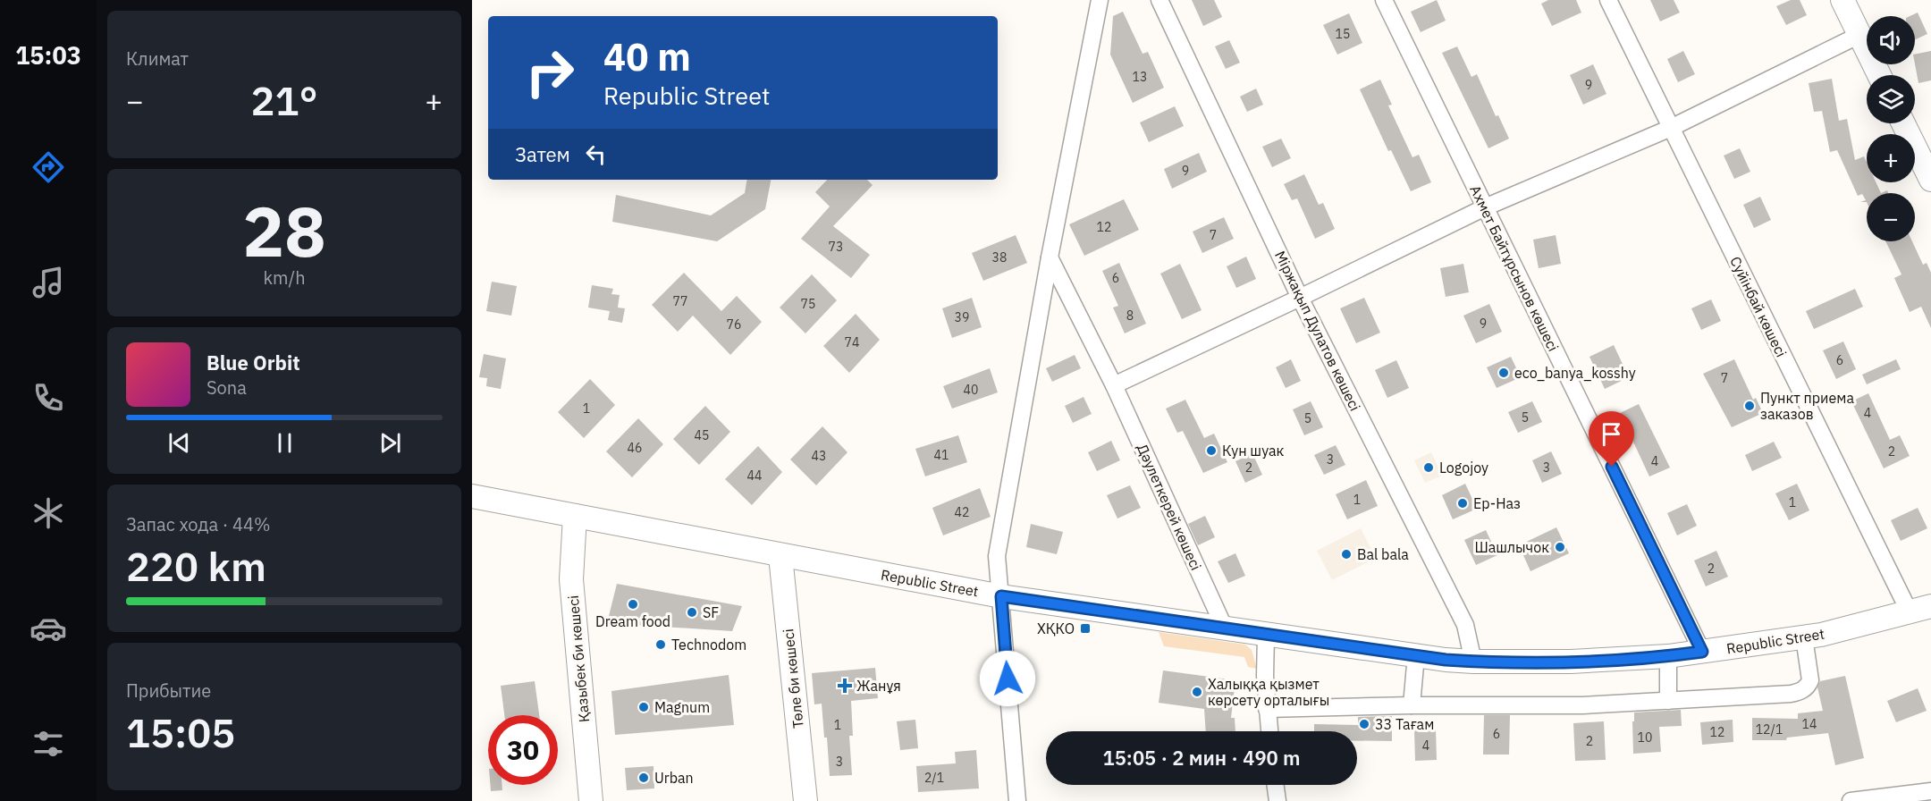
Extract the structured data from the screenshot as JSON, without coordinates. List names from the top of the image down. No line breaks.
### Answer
{"streets":{"main road":["Republic Street","Қазыбек би көшесі","Төле би көшесі"],"street":["Ахмет Байтұрсынов көшесі","Суйінбай көшесі","Міржақып Дулатов көшесі","Дәулеткерей көшесі"]},"crossings":[["Ахмет Байтұрсынов көшесі","Republic Street"],["Суйінбай көшесі","Republic Street"],["Міржақып Дулатов көшесі","Republic Street"],["Дәулеткерей көшесі","Republic Street"],["Republic Street","Қазыбек би көшесі"],["Republic Street","Төле би көшесі"]],"places":{"other":["eco_banya_kosshy","Пункт приема заказов","Кун шуак","Logojoy","Ер-Наз","Шашлычок","Bal bala","Dream food","SF","Technodom","Халыққа қызмет көрсету орталығы","Magnum","33 Тағам","Urban"],"transit":["ХҚКО"],"health":["Жанұя"]},"house_numbers":["15","13","9","9","12","7","73","38","6","77","75","8","39","9","76","74","6","7","40","1","4","5","5","45","46","2","41","43","3","4","2","3","44","1","1","42","2","14","1","12/1","12","6","10","2","4","3","2/1"],"page":{"tabs":"15:03","tile":["Климат",["28","km/h"],["Запас хода · 44%","220 km"],["Прибытие","15:05"]],"map_buttons":["+","−"],"turn":["40 m","Republic Street"],"heat":["−","21°","+"],"then":"Затем","song":["Blue Orbit","Sona"],"limit":"30","trip":"15:05 · 2 мин · 490 m"}}
